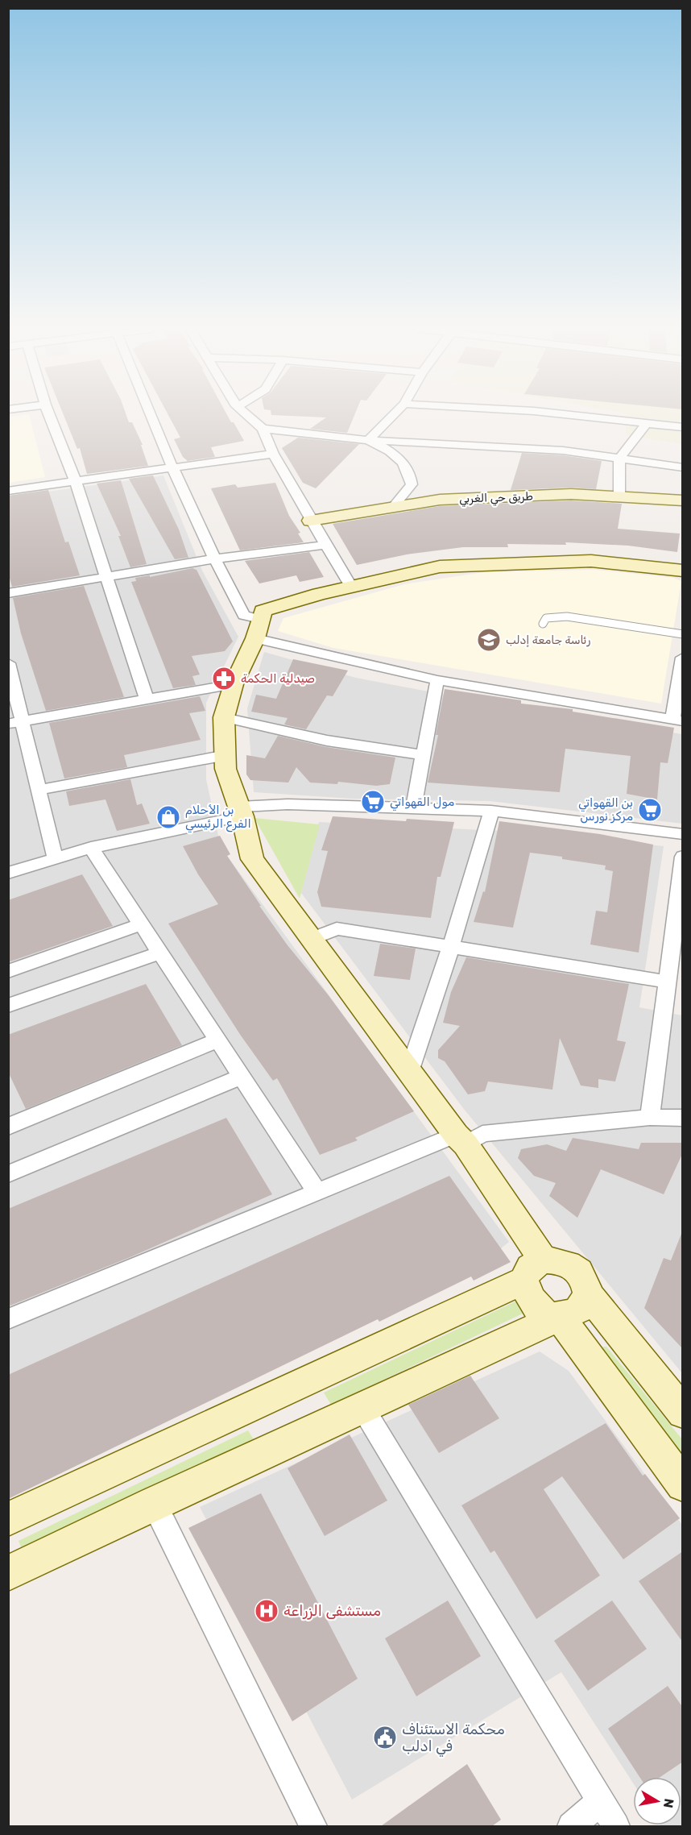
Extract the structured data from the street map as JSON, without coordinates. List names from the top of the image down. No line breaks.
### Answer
{"streets":{"street":["طريق حي الغربي"]},"places":{"school or university":["رئاسة جامعة إدلب"],"pharmacy":["صيدلية الحكمة"],"supermarket":["مول القهواتي","بن القهواتي مركز نورس"],"shop":["بن الأحلام الفرع الرئيسي"],"hospital":["مستشفى الزراعة"],"public building":["محكمة الاستئناف في ادلب"]},"north":"right"}
